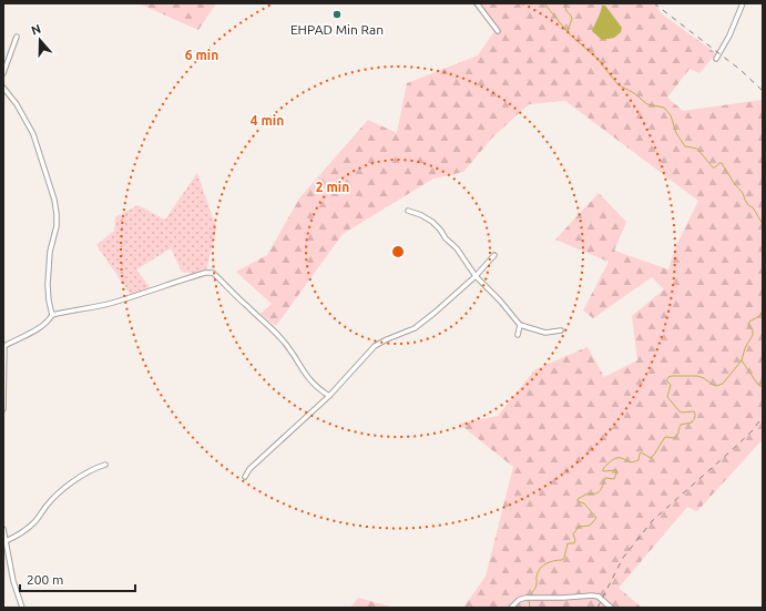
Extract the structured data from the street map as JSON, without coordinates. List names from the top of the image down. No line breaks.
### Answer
{"places":["EHPAD Min Ran"],"scale_bar":"200 m","north":"top","rings":["6 min","4 min","2 min"]}
